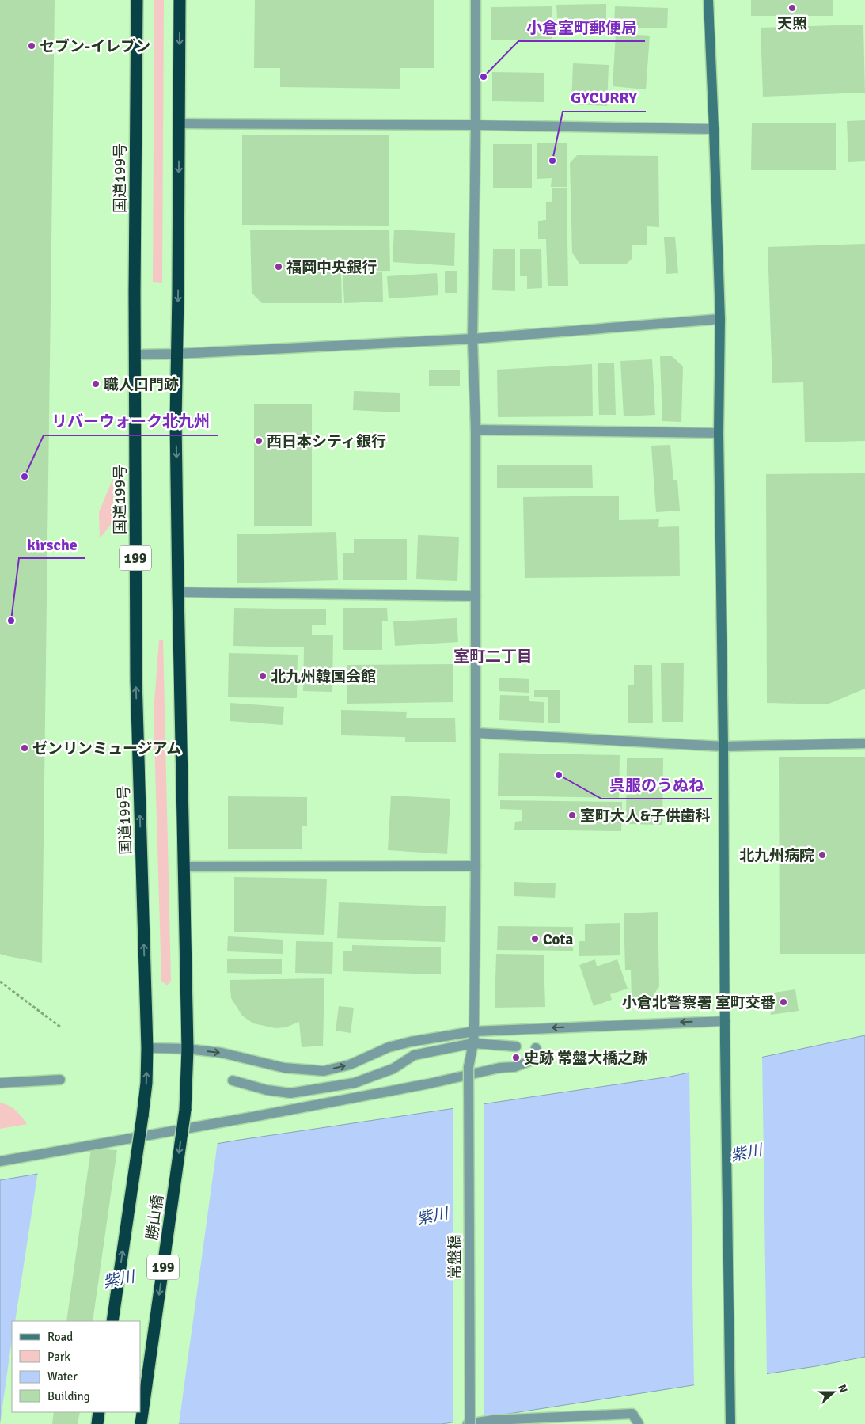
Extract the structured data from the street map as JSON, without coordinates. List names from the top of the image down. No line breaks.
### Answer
{"streets":{"highway":["国道199号","199","勝山橋"],"street":["常盤橋"]},"crossings":[["国道199号","勝山橋"],["199","勝山橋"]],"districts":["室町二丁目"],"water":["紫川"],"places":["天照","セブン-イレブン","小倉室町郵便局","GYCURRY","福岡中央銀行","職人口門跡","西日本シティ銀行","リバーウォーク北九州","kirsche","北九州韓国会館","ゼンリンミュージアム","呉服のうぬね","室町大人&子供歯科","北九州病院","Cota","小倉北警察署 室町交番","史跡 常盤大橋之跡"],"legend":["Road","Park","Water","Building"],"north":"right"}
